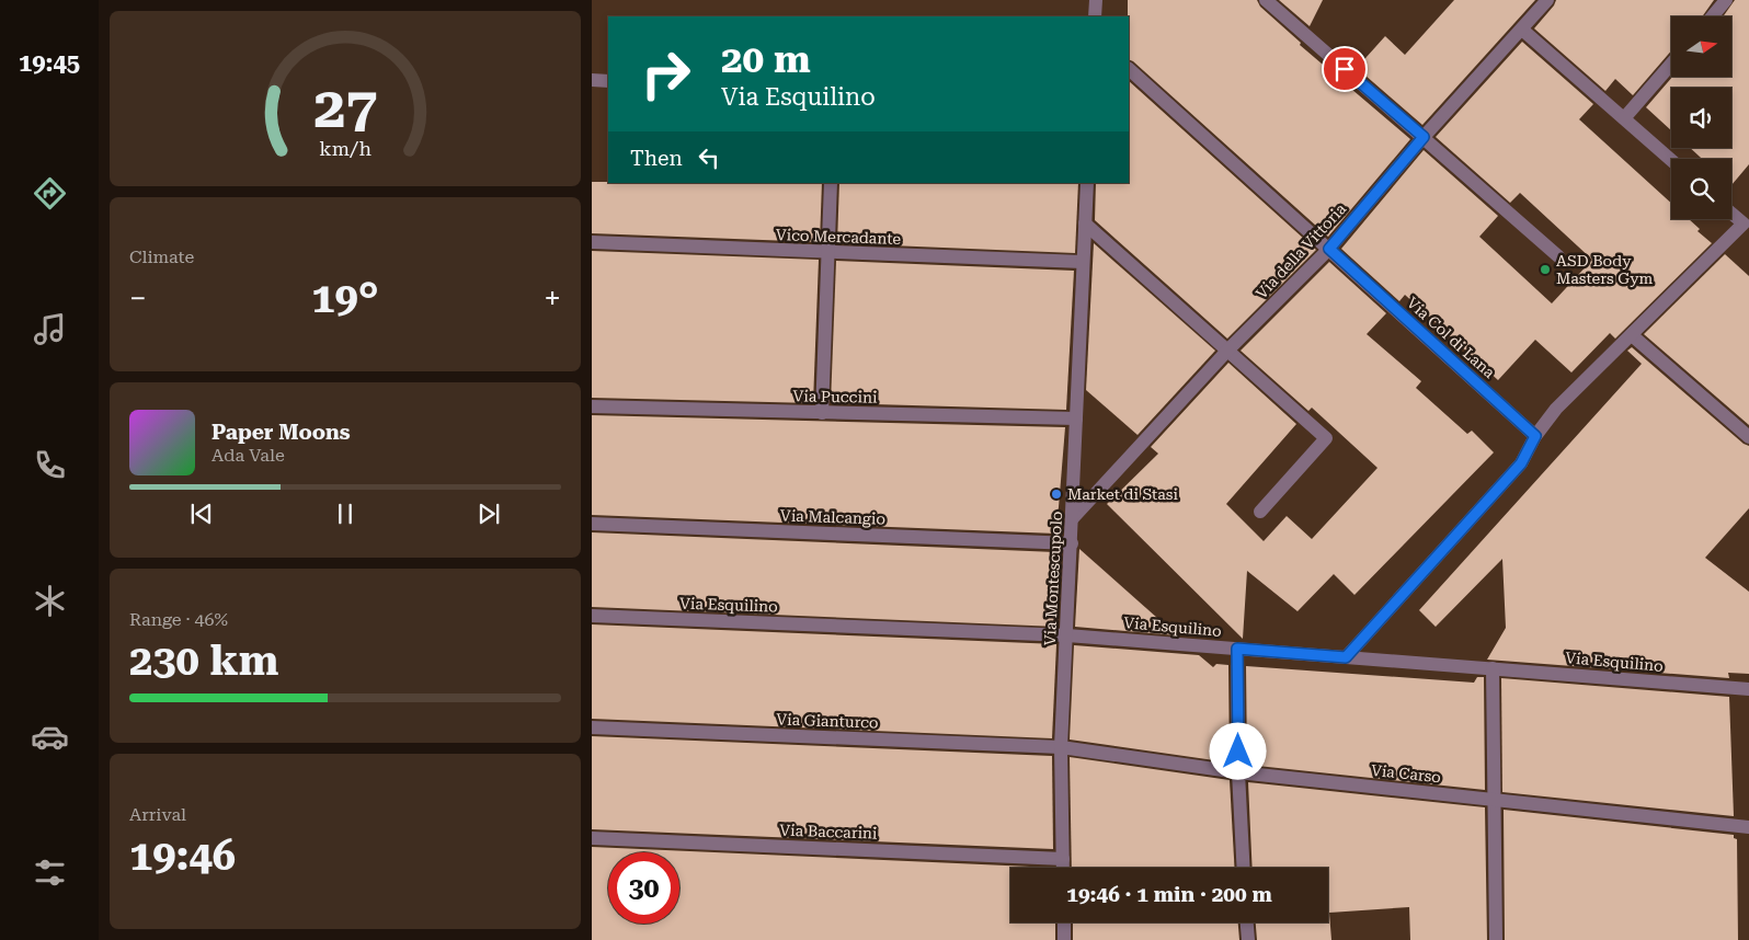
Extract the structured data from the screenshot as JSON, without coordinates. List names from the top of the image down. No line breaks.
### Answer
{"streets":{"street":["Vico Mercadante","Via della Vittoria","Via Col di Lana","Via Puccini","Via Malcangio","Via Montescupolo","Via Esquilino","Via Gianturco","Via Carso","Via Baccarini"]},"crossings":[["Vico Mercadante","Via Montescupolo"],["Via della Vittoria","Via Col di Lana"],["Via della Vittoria","Via Montescupolo"],["Via Puccini","Via Montescupolo"],["Via Malcangio","Via Montescupolo"],["Via Montescupolo","Via Esquilino"],["Via Montescupolo","Via Gianturco"],["Via Montescupolo","Via Carso"],["Via Montescupolo","Via Baccarini"],["Via Gianturco","Via Carso"]],"places":["ASD Body Masters Gym","Market di Stasi"],"north":"right","page":{"tabs":"19:45","turn":["20 m","Via Esquilino"],"then":"Then","tile":["Climate",["Range · 46%","230 km"],["Arrival","19:46"]],"heat":["−","19°","+"],"song":["Paper Moons","Ada Vale"],"limit":"30","trip":"19:46 · 1 min · 200 m","gauge":["27","km/h"]}}
